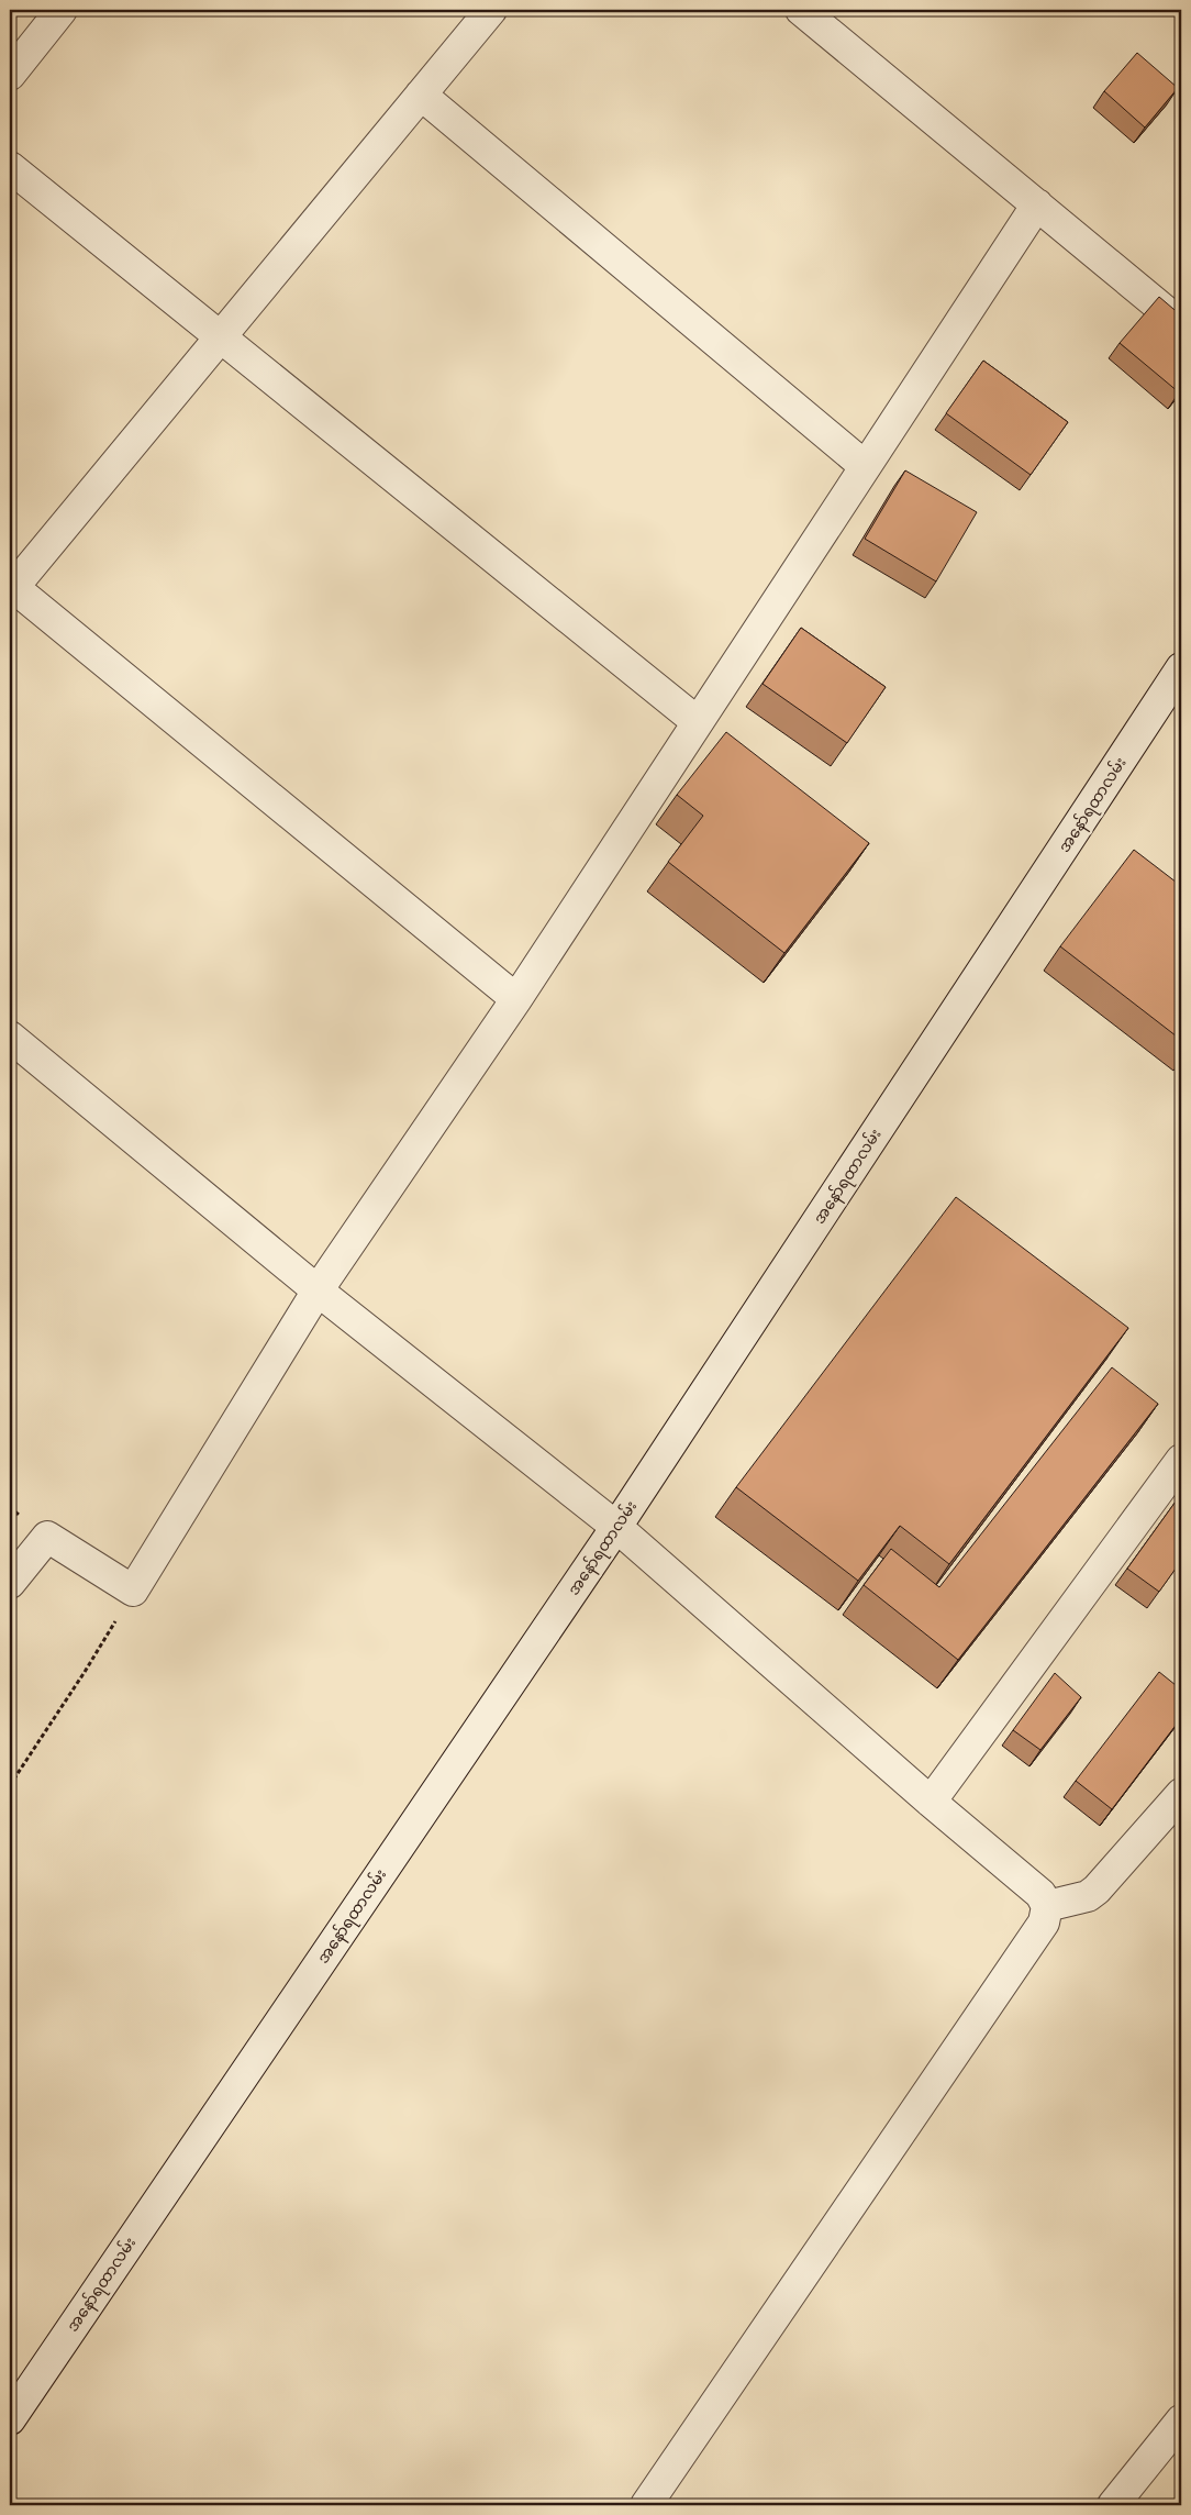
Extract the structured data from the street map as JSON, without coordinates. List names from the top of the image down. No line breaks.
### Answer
{"streets":{"street":["အနော်ရထာလမ်း"]}}
